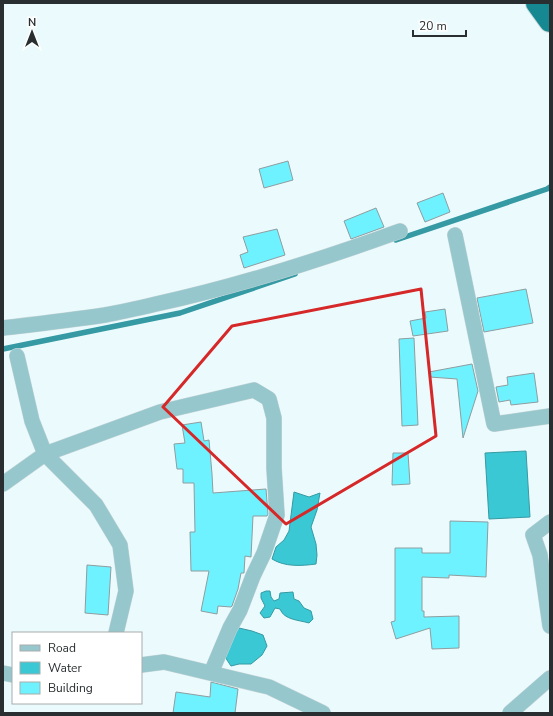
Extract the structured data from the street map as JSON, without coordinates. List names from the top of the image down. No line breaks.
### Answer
{"legend":["Road","Water","Building"],"scale_bar":"20 m","north":"top"}
